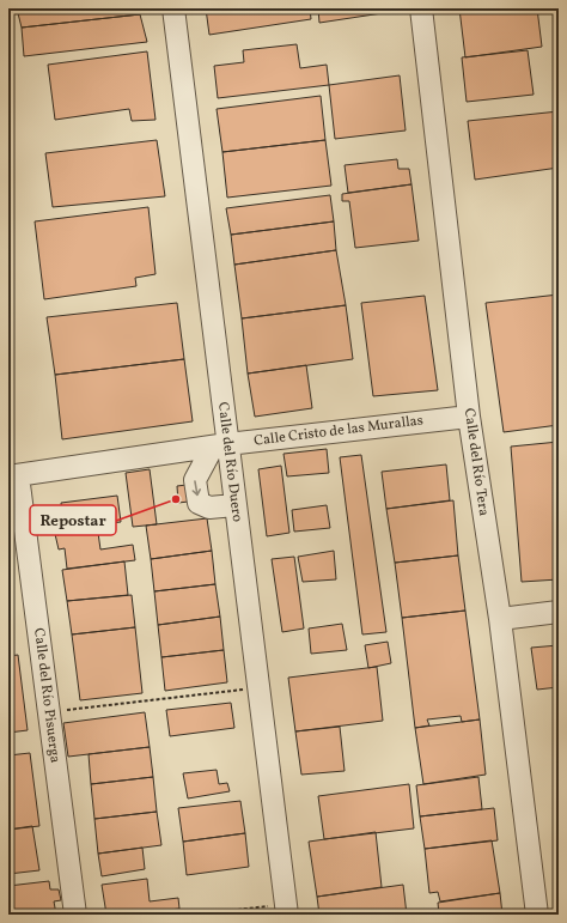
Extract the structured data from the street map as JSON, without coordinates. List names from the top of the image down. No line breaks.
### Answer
{"streets":{"street":["Calle Cristo de las Murallas","Calle del Río Duero","Calle del Río Tera","Calle del Río Pisuerga"]},"crossings":[["Calle Cristo de las Murallas","Calle del Río Duero"],["Calle Cristo de las Murallas","Calle del Río Tera"],["Calle Cristo de las Murallas","Calle del Río Pisuerga"]],"places":["Repostar"]}
